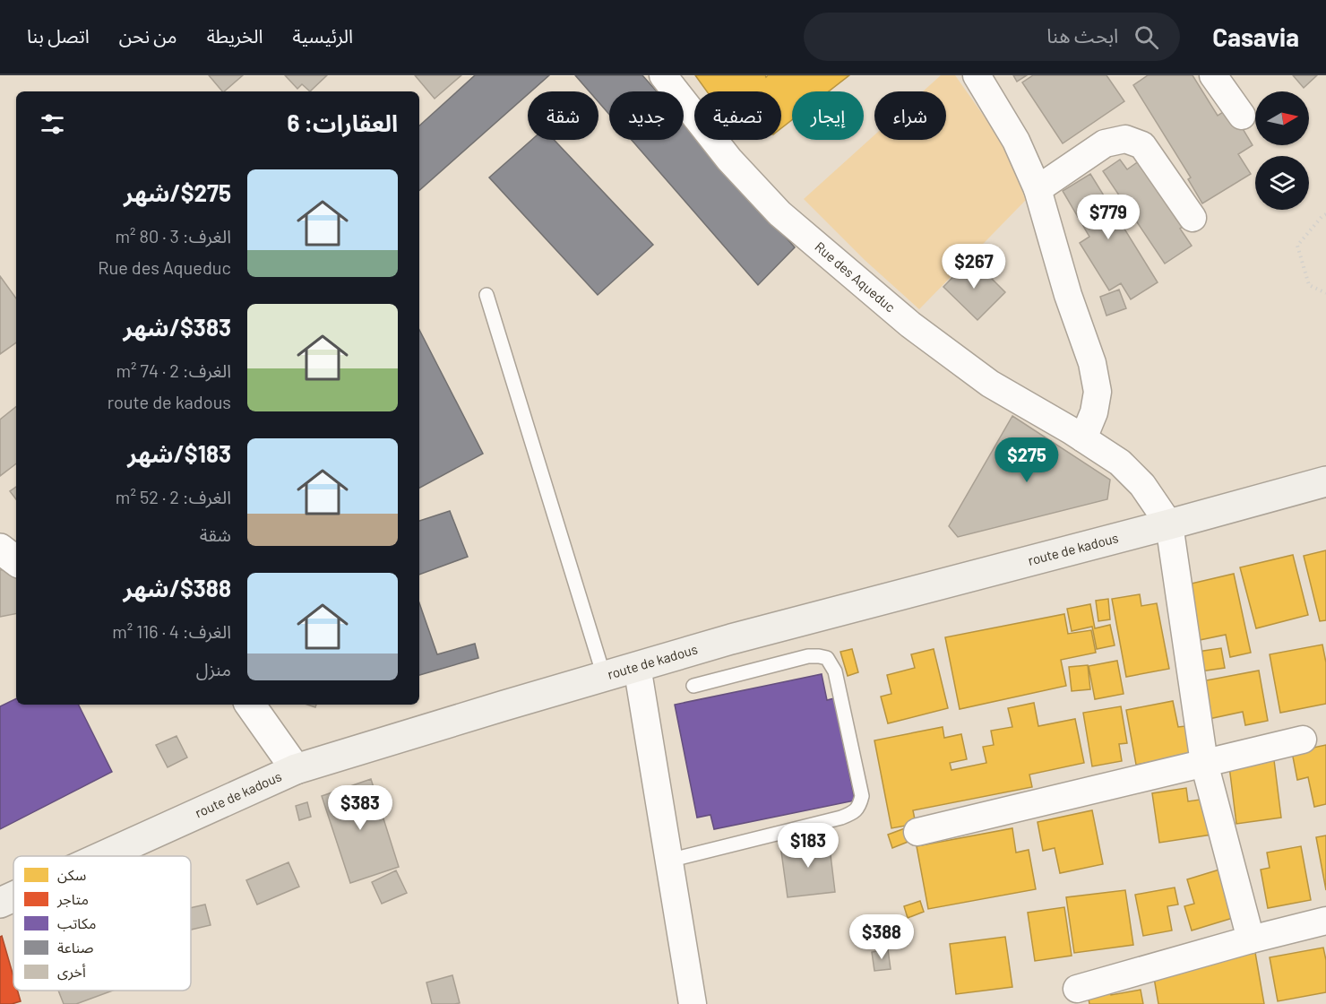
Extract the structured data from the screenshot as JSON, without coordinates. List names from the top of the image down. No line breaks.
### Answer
{"streets":{"main road":["route de kadous"],"street":["Rue des Aqueduc"]},"crossings":[["Rue des Aqueduc","route de kadous"]],"legend":["سكن","متاجر","مكاتب","صناعة","أخرى"],"north":"right","page":{"header":"Casavia","search":"ابحث هنا","nav":["الرئيسية","الخريطة","من نحن","اتصل بنا"],"chip":["شراء","إيجار","تصفية","جديد","شقة"],"heading":"العقارات: 6","list":[{"name":"$275/شهر","note":"الغرف: 3 · 80 m² · Rue des Aqueduc"},{"name":"$383/شهر","note":"الغرف: 2 · 74 m² · route de kadous"},{"name":"$183/شهر","note":"الغرف: 2 · 52 m² · شقة"},{"name":"$388/شهر","note":"الغرف: 4 · 116 m² · منزل"}],"price":["$779","$267","$275","$383","$183","$388"]}}
